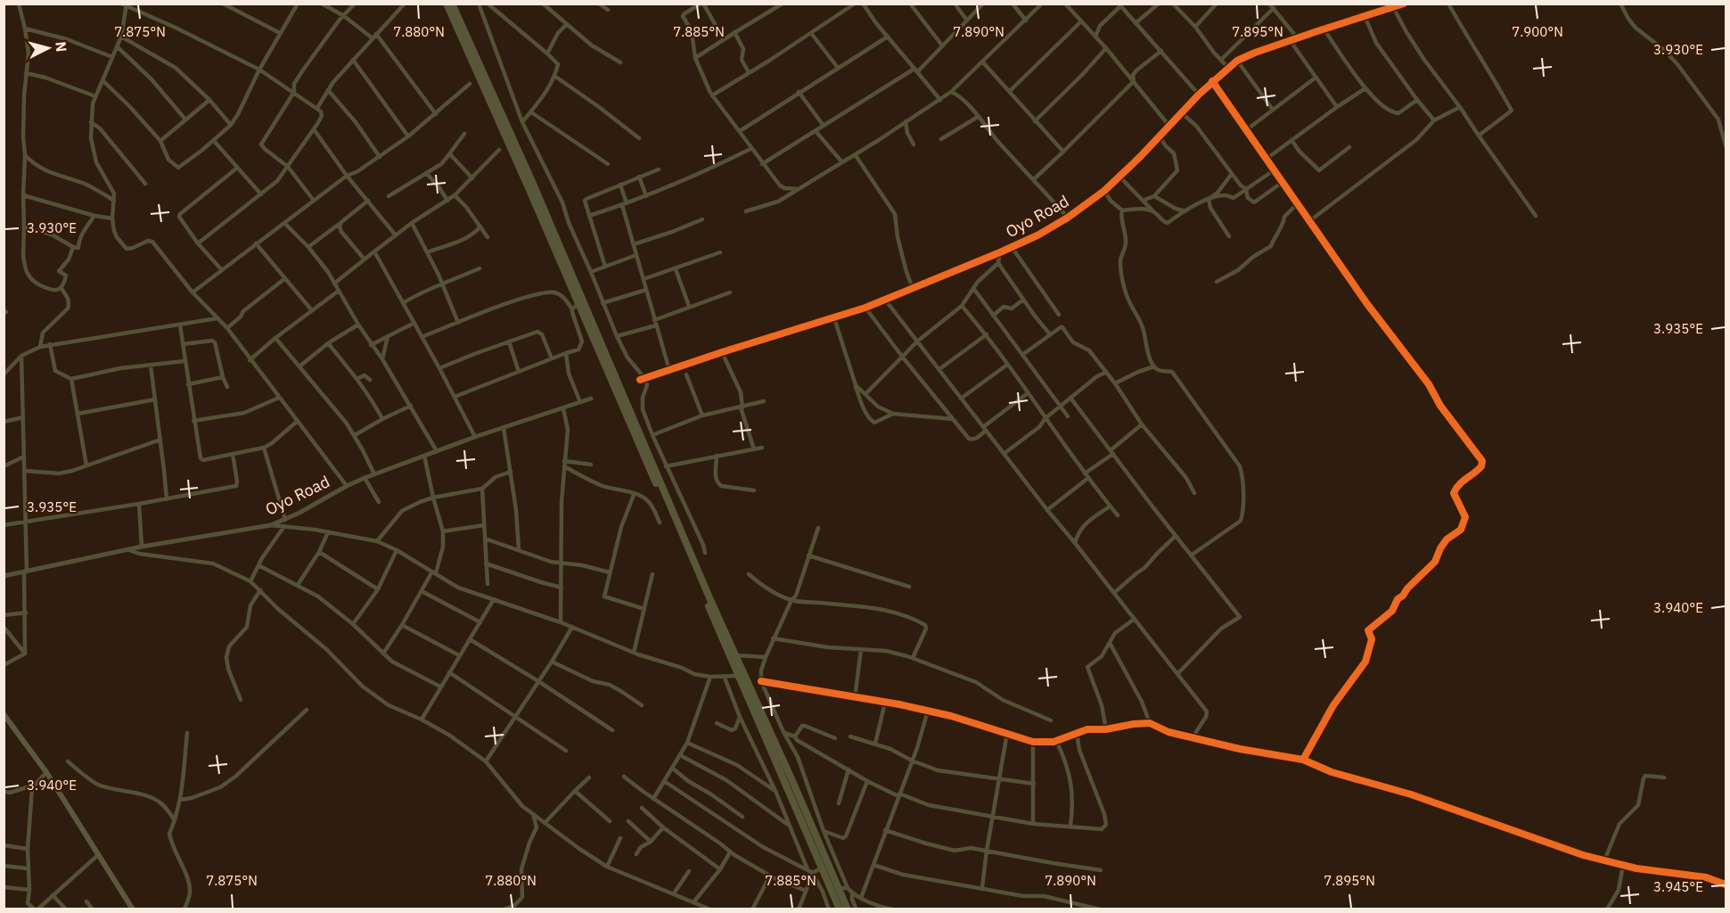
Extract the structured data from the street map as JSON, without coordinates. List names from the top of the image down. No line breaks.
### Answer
{"streets":{"street":["Oyo Road"]},"north":"right","coordinates":["7.875°N","7.880°N","7.885°N","7.890°N","7.895°N","7.900°N","3.930°E","3.935°E","3.940°E","3.945°E"]}
